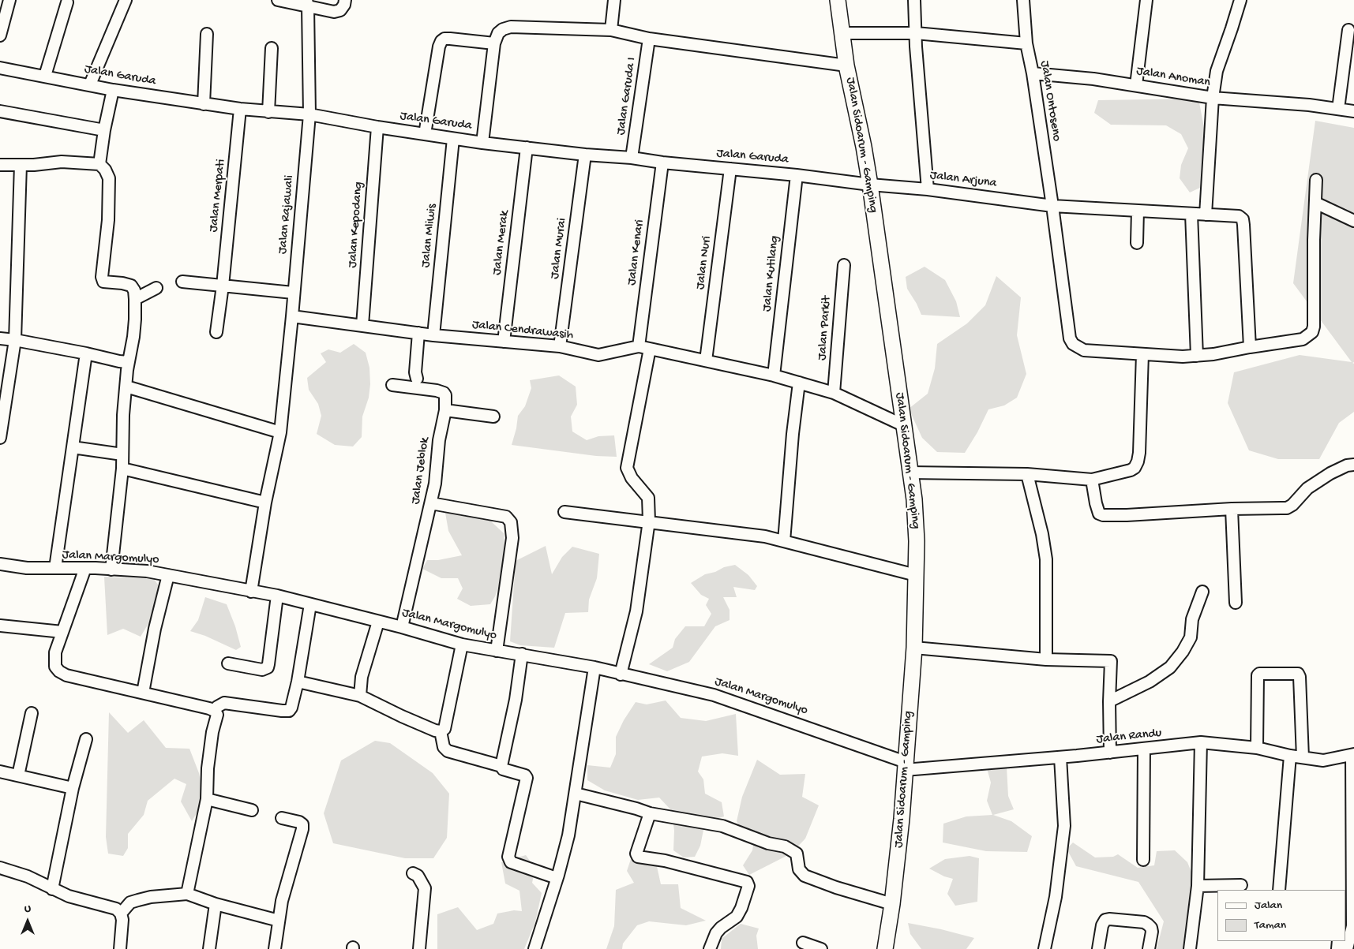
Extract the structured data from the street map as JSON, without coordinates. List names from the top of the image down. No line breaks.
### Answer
{"streets":{"main road":["Jalan Sidoarum - Gamping"],"street":["Jalan Garuda","Jalan Anoman","Jalan Garuda I","Jalan Ontoseno","Jalan Arjuna","Jalan Merpati","Jalan Rajawali","Jalan Kepodang","Jalan Mliwis","Jalan Merak","Jalan Murai","Jalan Kenari","Jalan Nuri","Jalan Kutilang","Jalan Parkit","Jalan Cendrawasih","Jalan Jeblok","Jalan Margomulyo","Jalan Randu"]},"crossings":[["Jalan Garuda","Jalan Garuda I"],["Jalan Garuda","Jalan Sidoarum - Gamping"],["Jalan Garuda","Jalan Arjuna"],["Jalan Garuda","Jalan Merpati"],["Jalan Garuda","Jalan Rajawali"],["Jalan Garuda","Jalan Kepodang"],["Jalan Garuda","Jalan Mliwis"],["Jalan Garuda","Jalan Merak"],["Jalan Garuda","Jalan Murai"],["Jalan Garuda","Jalan Kenari"],["Jalan Garuda","Jalan Nuri"],["Jalan Garuda","Jalan Kutilang"],["Jalan Anoman","Jalan Ontoseno"],["Jalan Ontoseno","Jalan Arjuna"],["Jalan Sidoarum - Gamping","Jalan Arjuna"],["Jalan Sidoarum - Gamping","Jalan Cendrawasih"],["Jalan Sidoarum - Gamping","Jalan Margomulyo"],["Jalan Sidoarum - Gamping","Jalan Randu"],["Jalan Rajawali","Jalan Cendrawasih"],["Jalan Rajawali","Jalan Margomulyo"],["Jalan Kepodang","Jalan Cendrawasih"],["Jalan Mliwis","Jalan Cendrawasih"],["Jalan Merak","Jalan Cendrawasih"],["Jalan Murai","Jalan Cendrawasih"],["Jalan Kenari","Jalan Cendrawasih"],["Jalan Nuri","Jalan Cendrawasih"],["Jalan Kutilang","Jalan Cendrawasih"],["Jalan Parkit","Jalan Cendrawasih"],["Jalan Jeblok","Jalan Margomulyo"],["Jalan Margomulyo","Jalan Randu"]],"legend":["Jalan","Taman"],"north":"top"}
